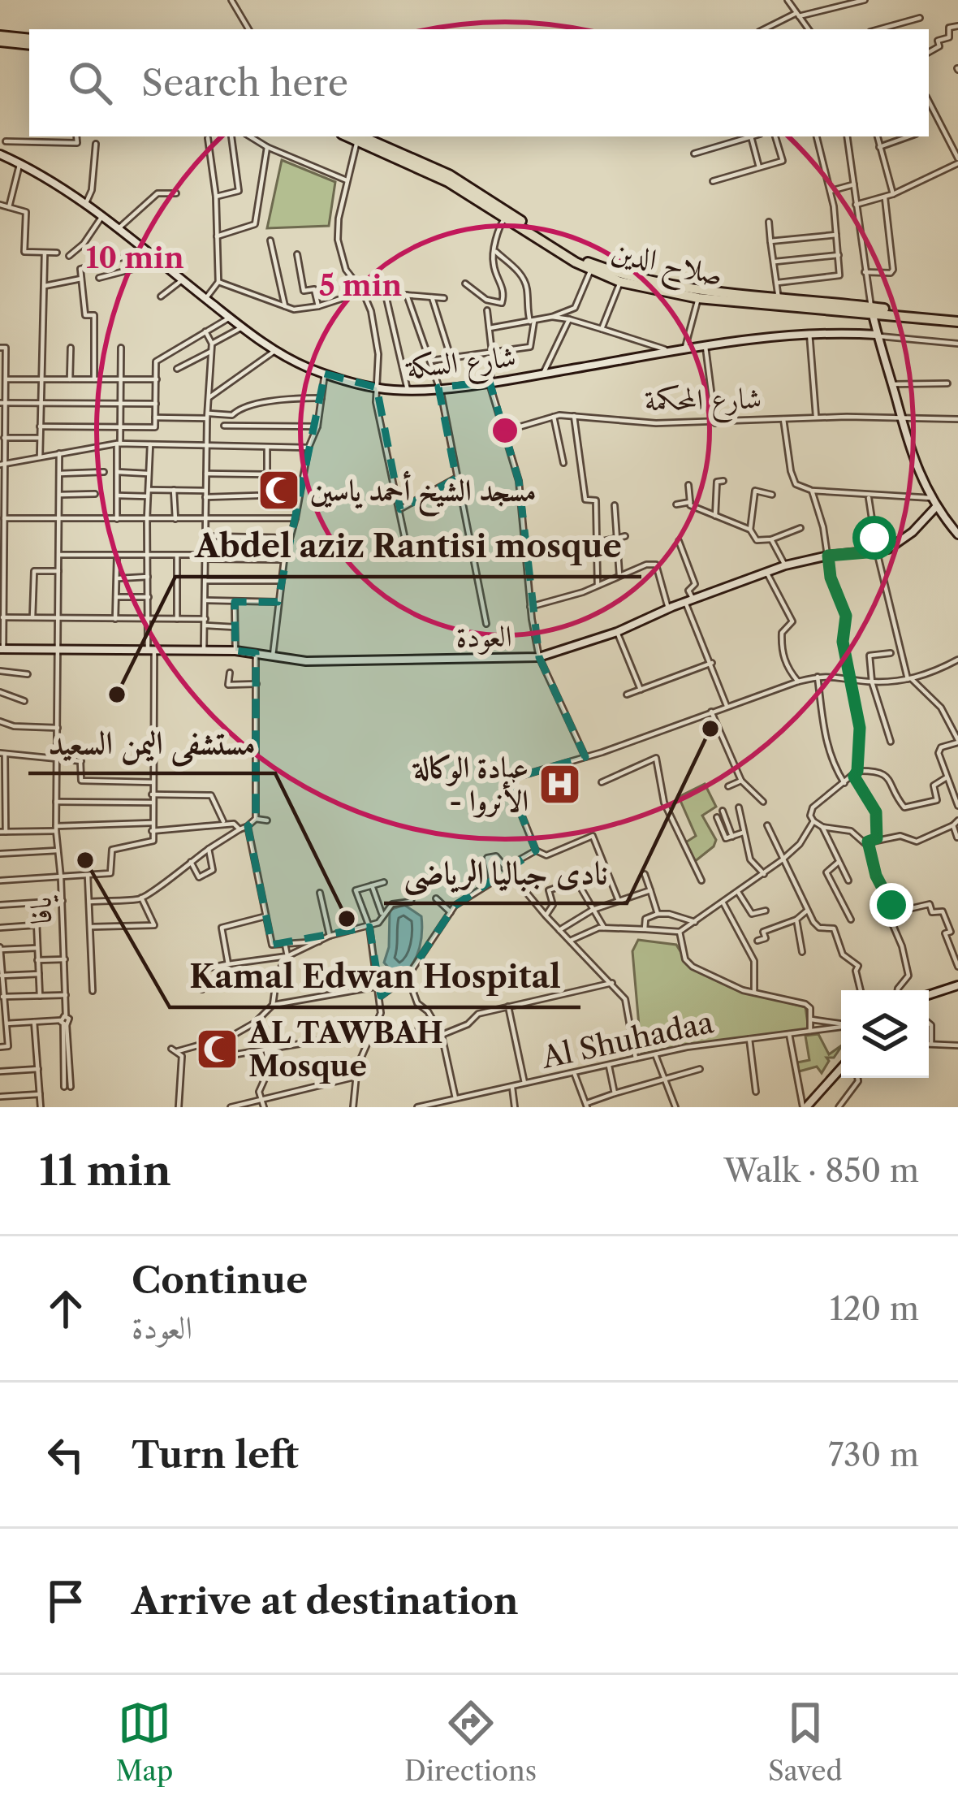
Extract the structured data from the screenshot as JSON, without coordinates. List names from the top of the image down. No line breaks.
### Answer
{"streets":{"highway":["صلاح الدين"],"main road":["شارع السكة","العودة"],"street":["شارع المحكمة","يافا","Al Shuhadaa"]},"crossings":[["العودة","يافا"]],"places":{"mosque":["مسجد الشيخ أحمد ياسين","AL TAWBAH Mosque"],"other":["Abdel aziz Rantisi mosque","نادى جباليا الرياضى","Kamal Edwan Hospital","مستشفى اليمن السعيد"],"hospital":["عيادة الوكالة - الأنروا"]},"page":{"search":"Search here","heading":["11 min","Walk · 850 m"],"list":[["Continue","العودة","120 m"],["Turn left","730 m"],"Arrive at destination"],"nav":["Map","Directions","Saved"]},"rings":["10 min","5 min"]}
